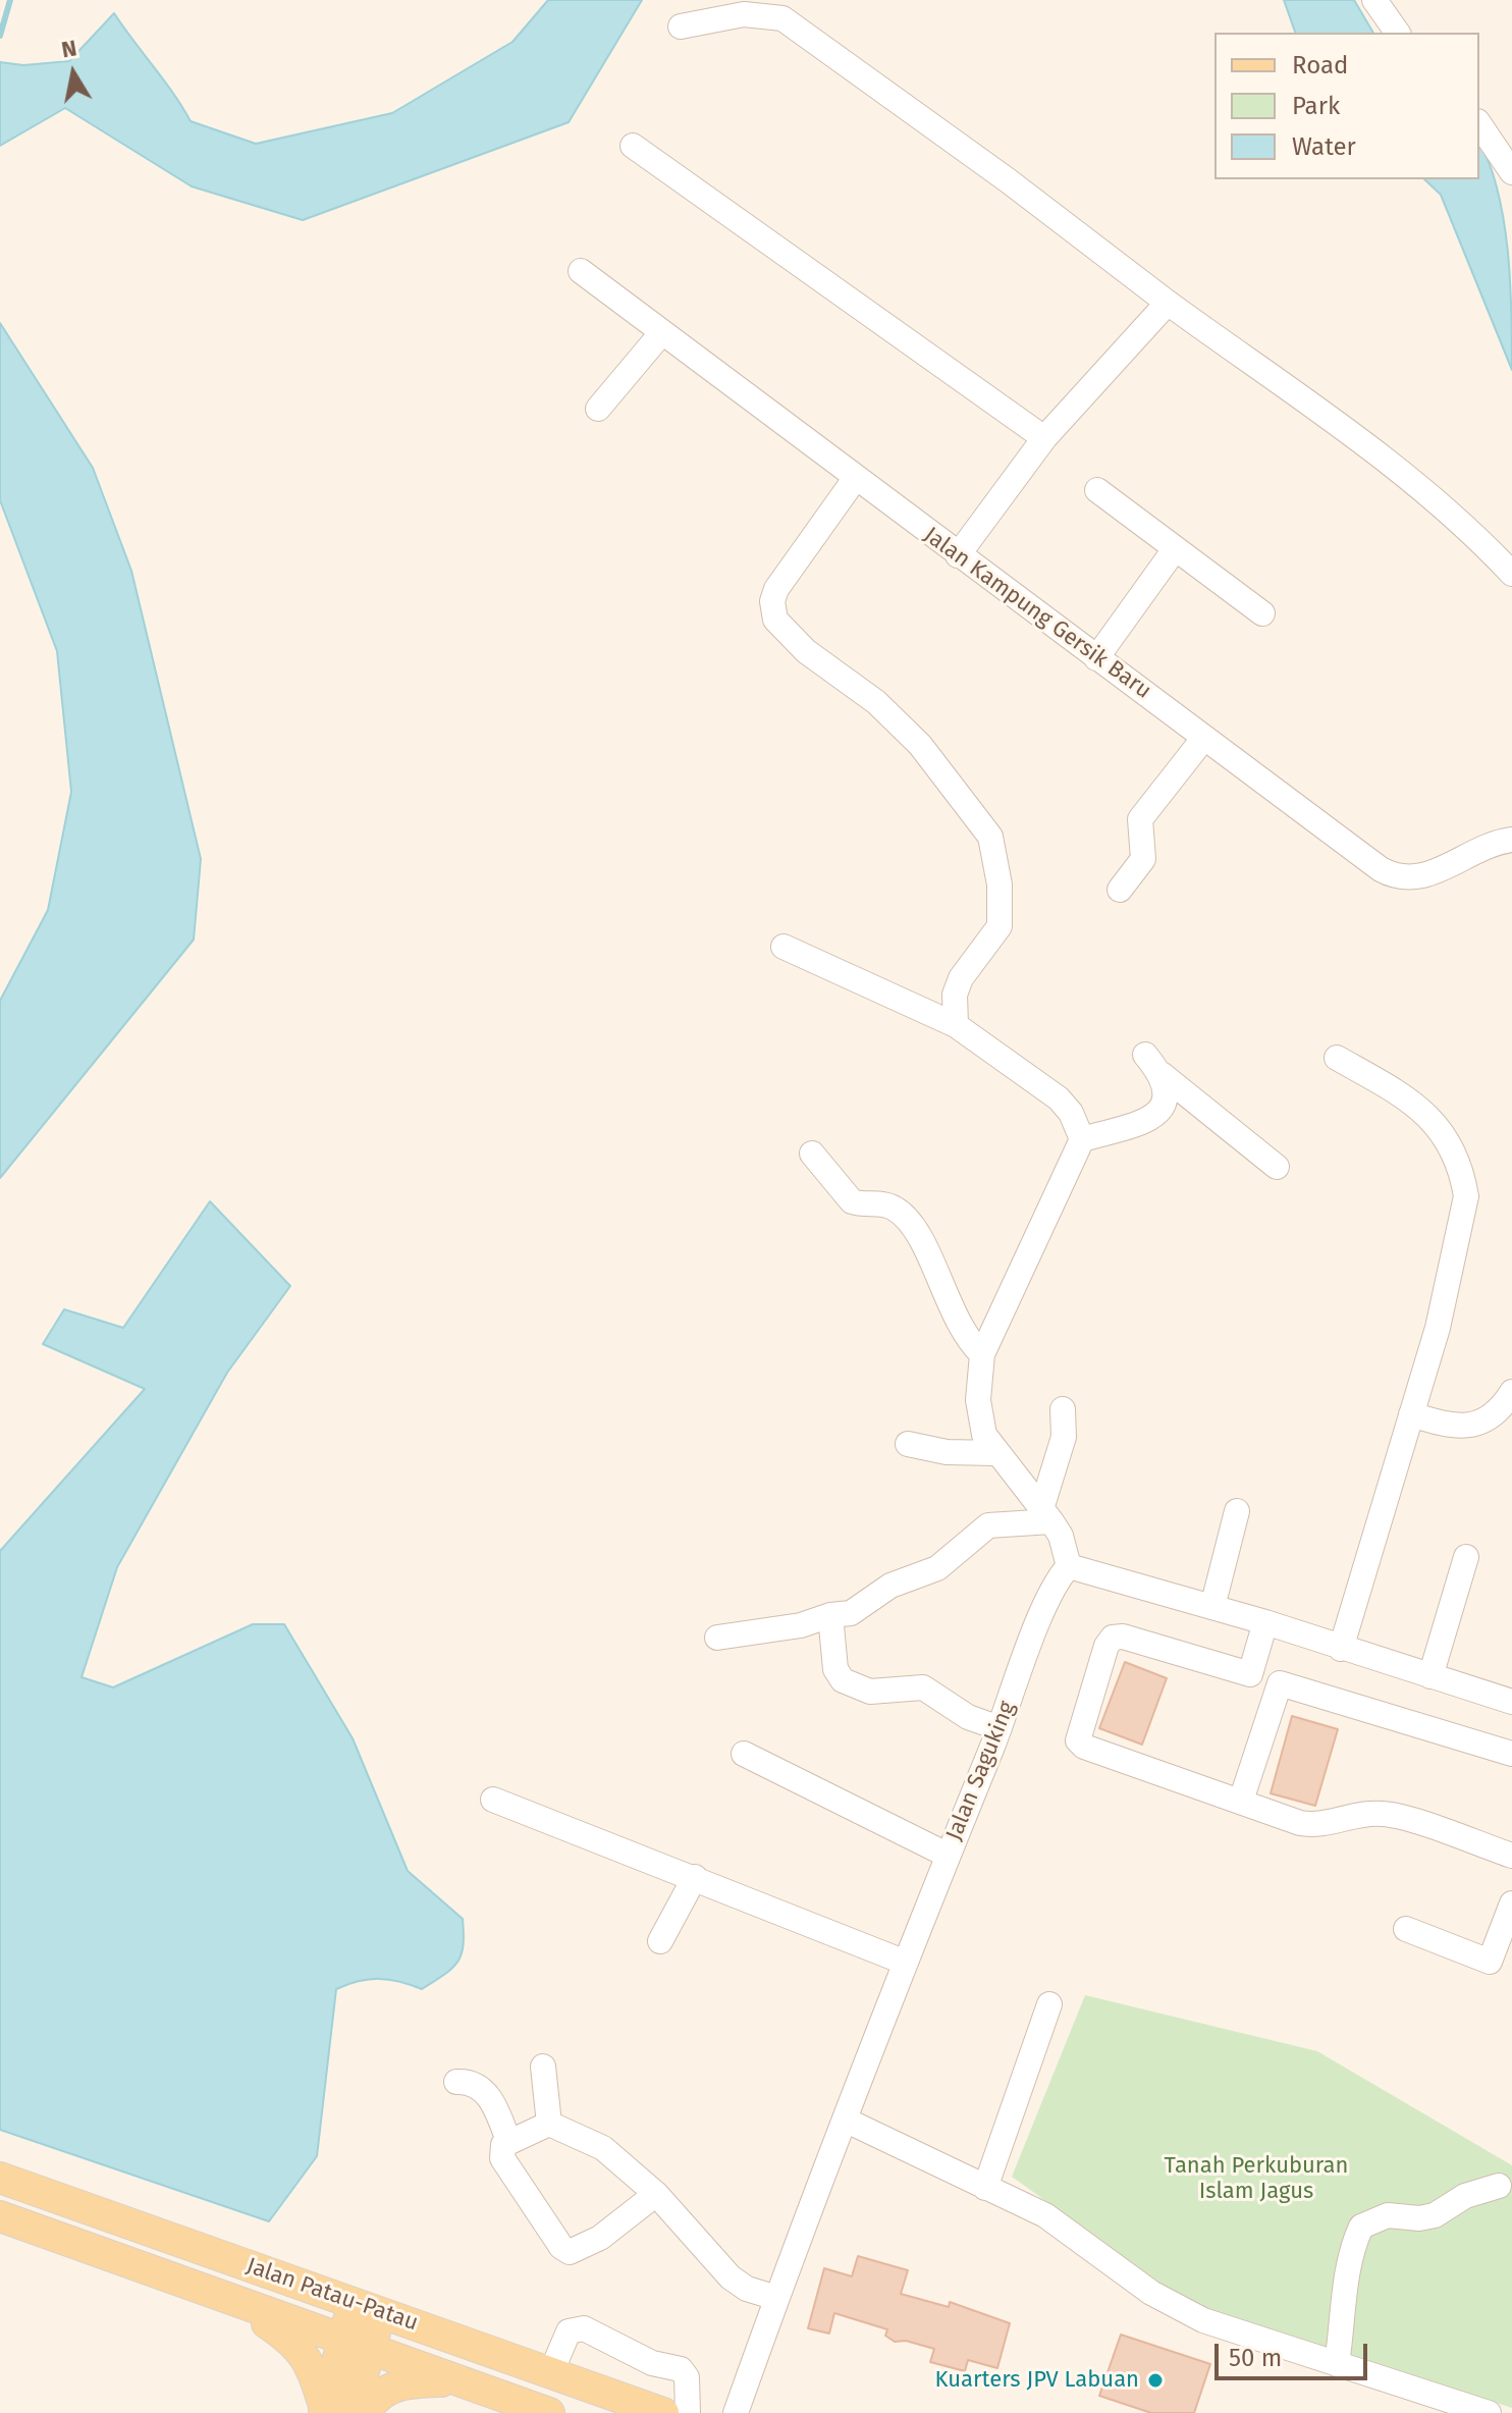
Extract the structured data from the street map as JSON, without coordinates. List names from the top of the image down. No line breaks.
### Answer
{"streets":{"main road":["Jalan Patau-Patau"],"street":["Jalan Kampung Gersik Baru","Jalan Saguking"]},"parks":["Tanah Perkuburan Islam Jagus"],"places":["Kuarters JPV Labuan"],"legend":["Road","Park","Water"],"scale_bar":"50 m","north":"top"}
